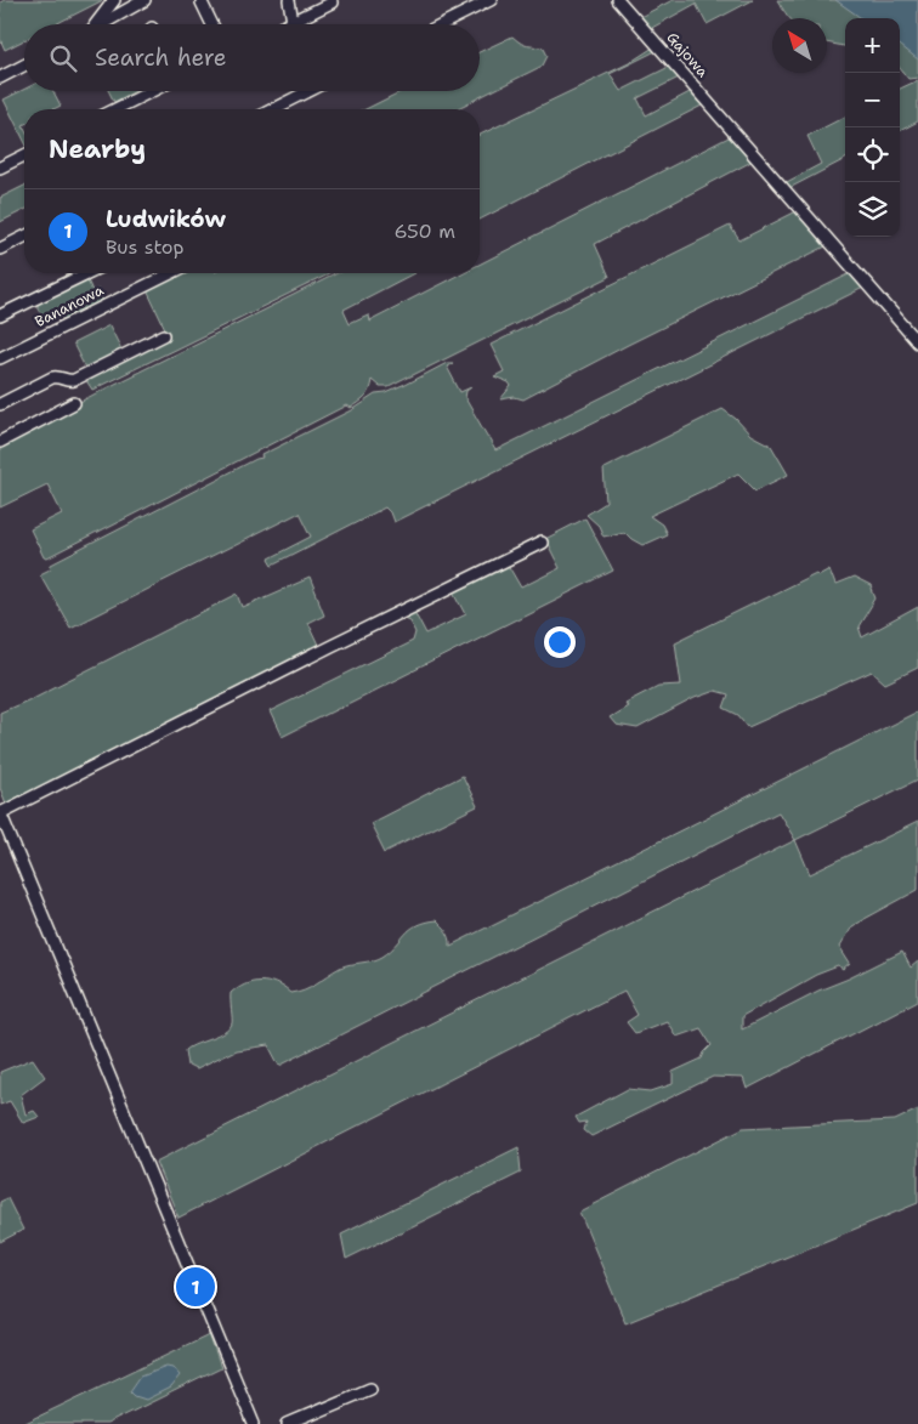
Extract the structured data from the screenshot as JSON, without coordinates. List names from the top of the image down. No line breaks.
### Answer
{"streets":{"street":["Gajowa","Bananowa"]},"north":"top left","page":{"map_buttons":["+","−"],"search":"Search here","heading":"Nearby","list":[{"mark":"1","name":"Ludwików","note":"Bus stop","value":"650 m"}],"pins":"1"}}
